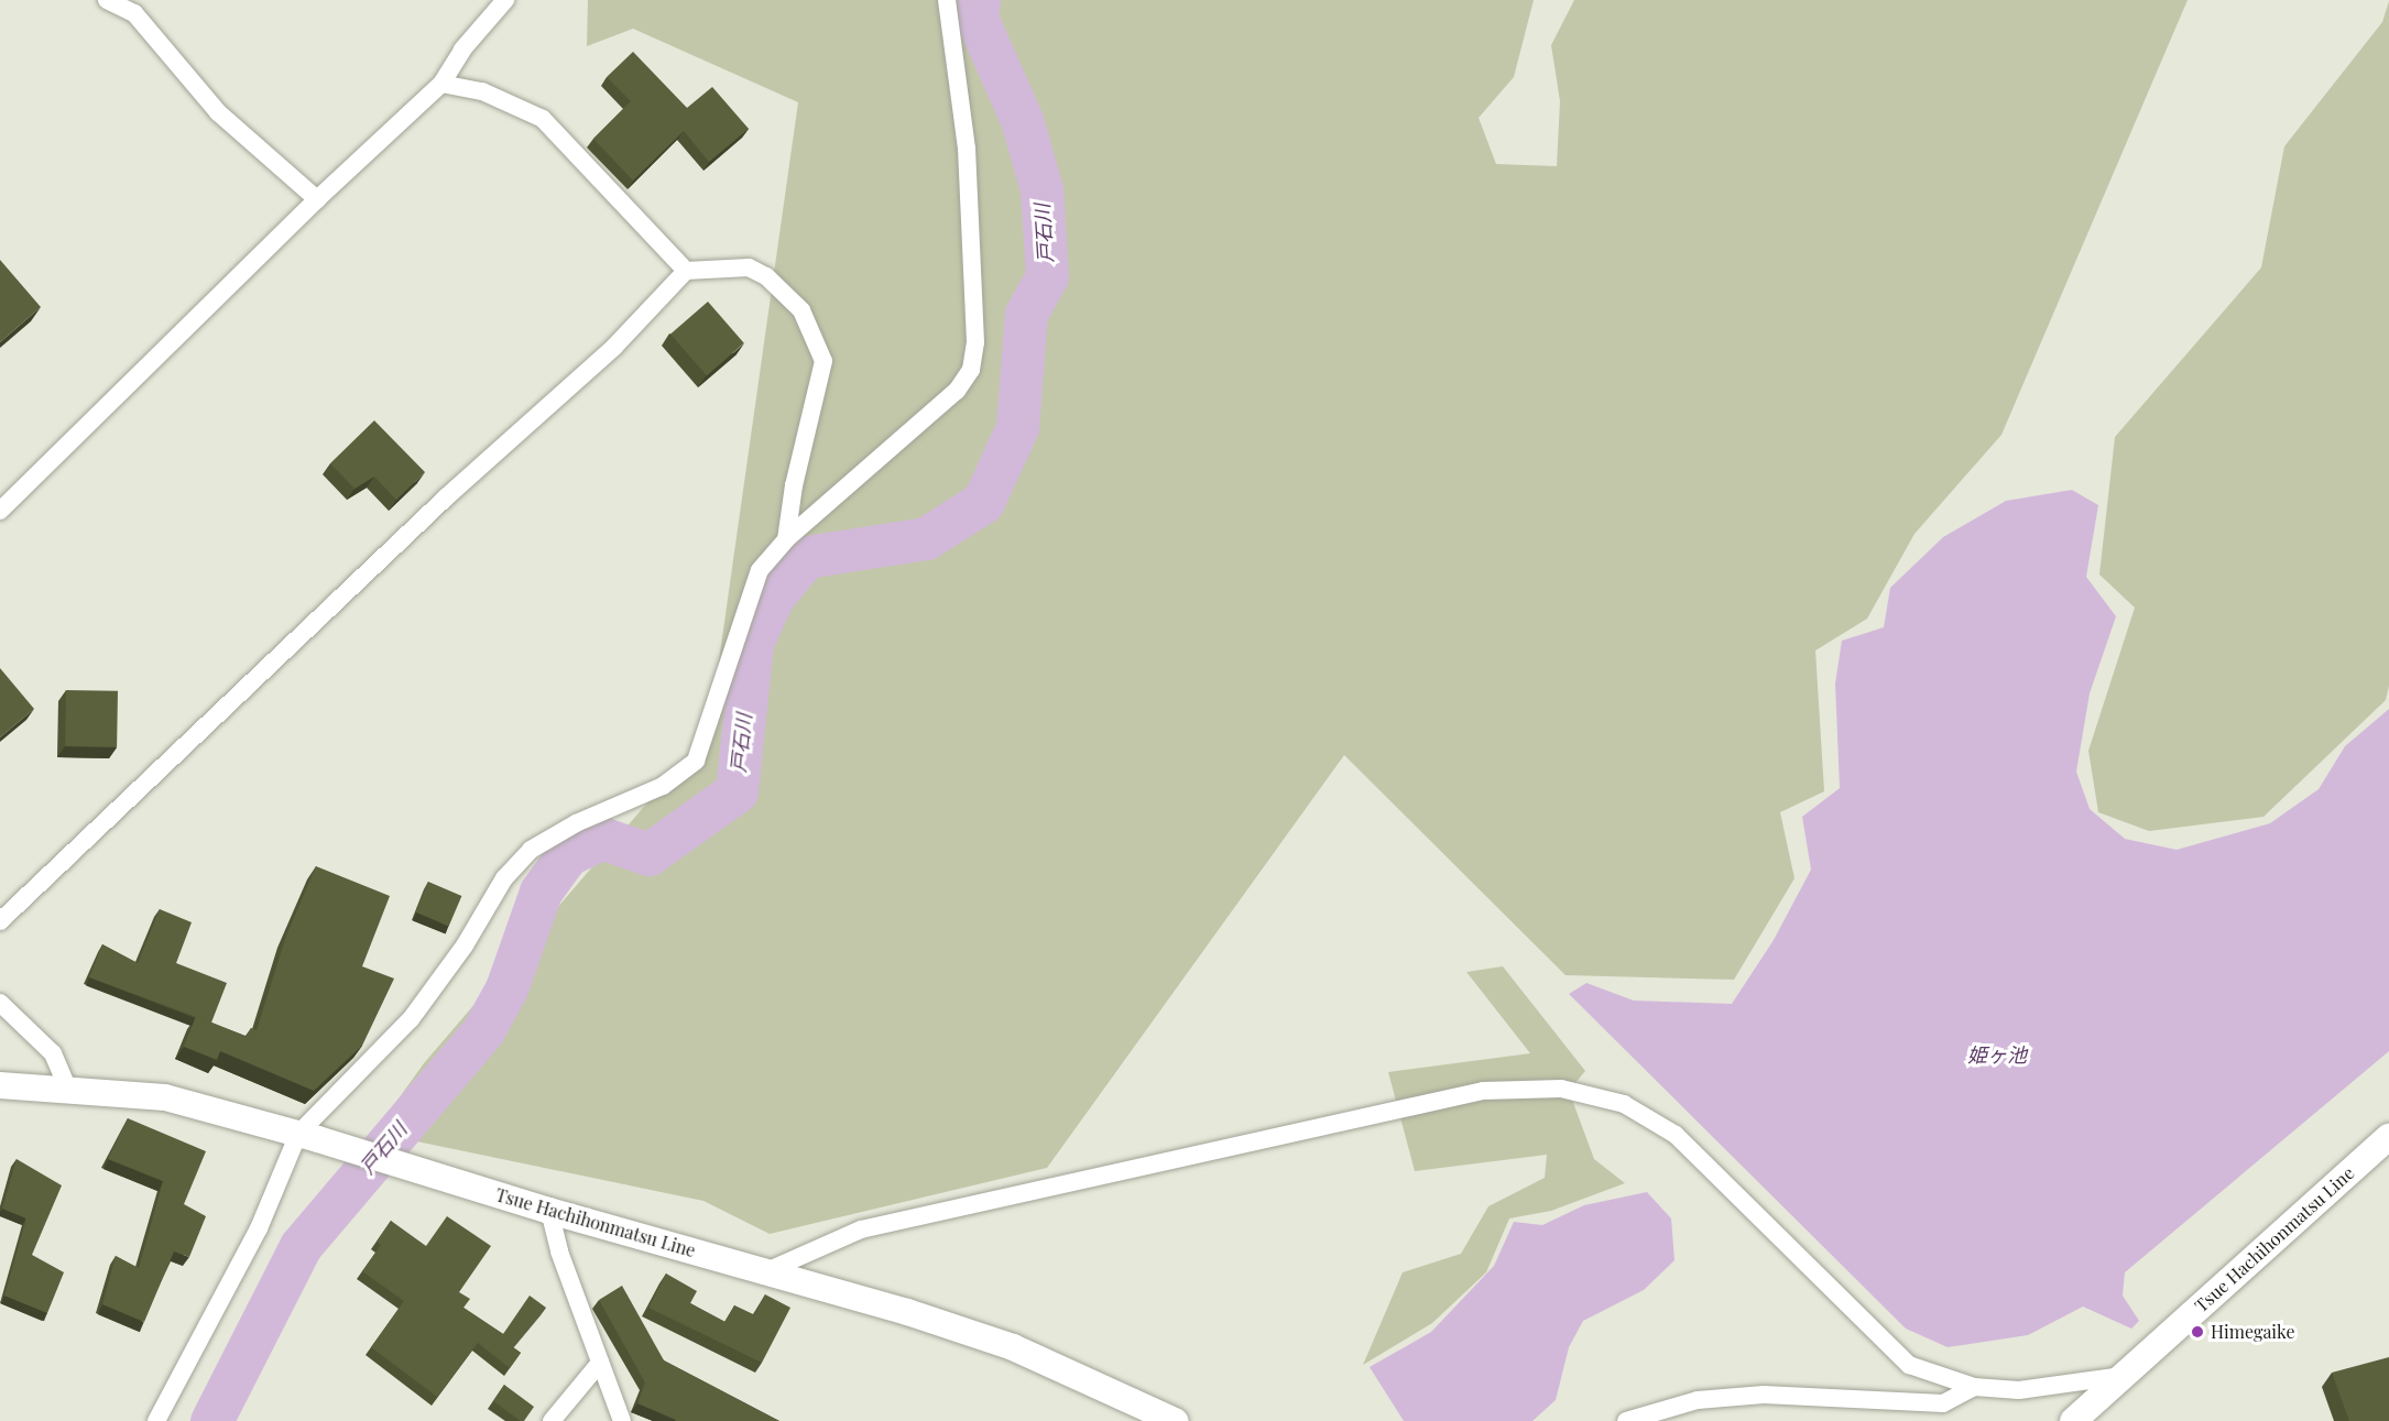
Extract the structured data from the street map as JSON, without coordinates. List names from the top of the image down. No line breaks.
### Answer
{"streets":{"main road":["Tsue Hachihonmatsu Line"]},"water":["戸石川","姫ヶ池"],"places":["Himegaike"]}
